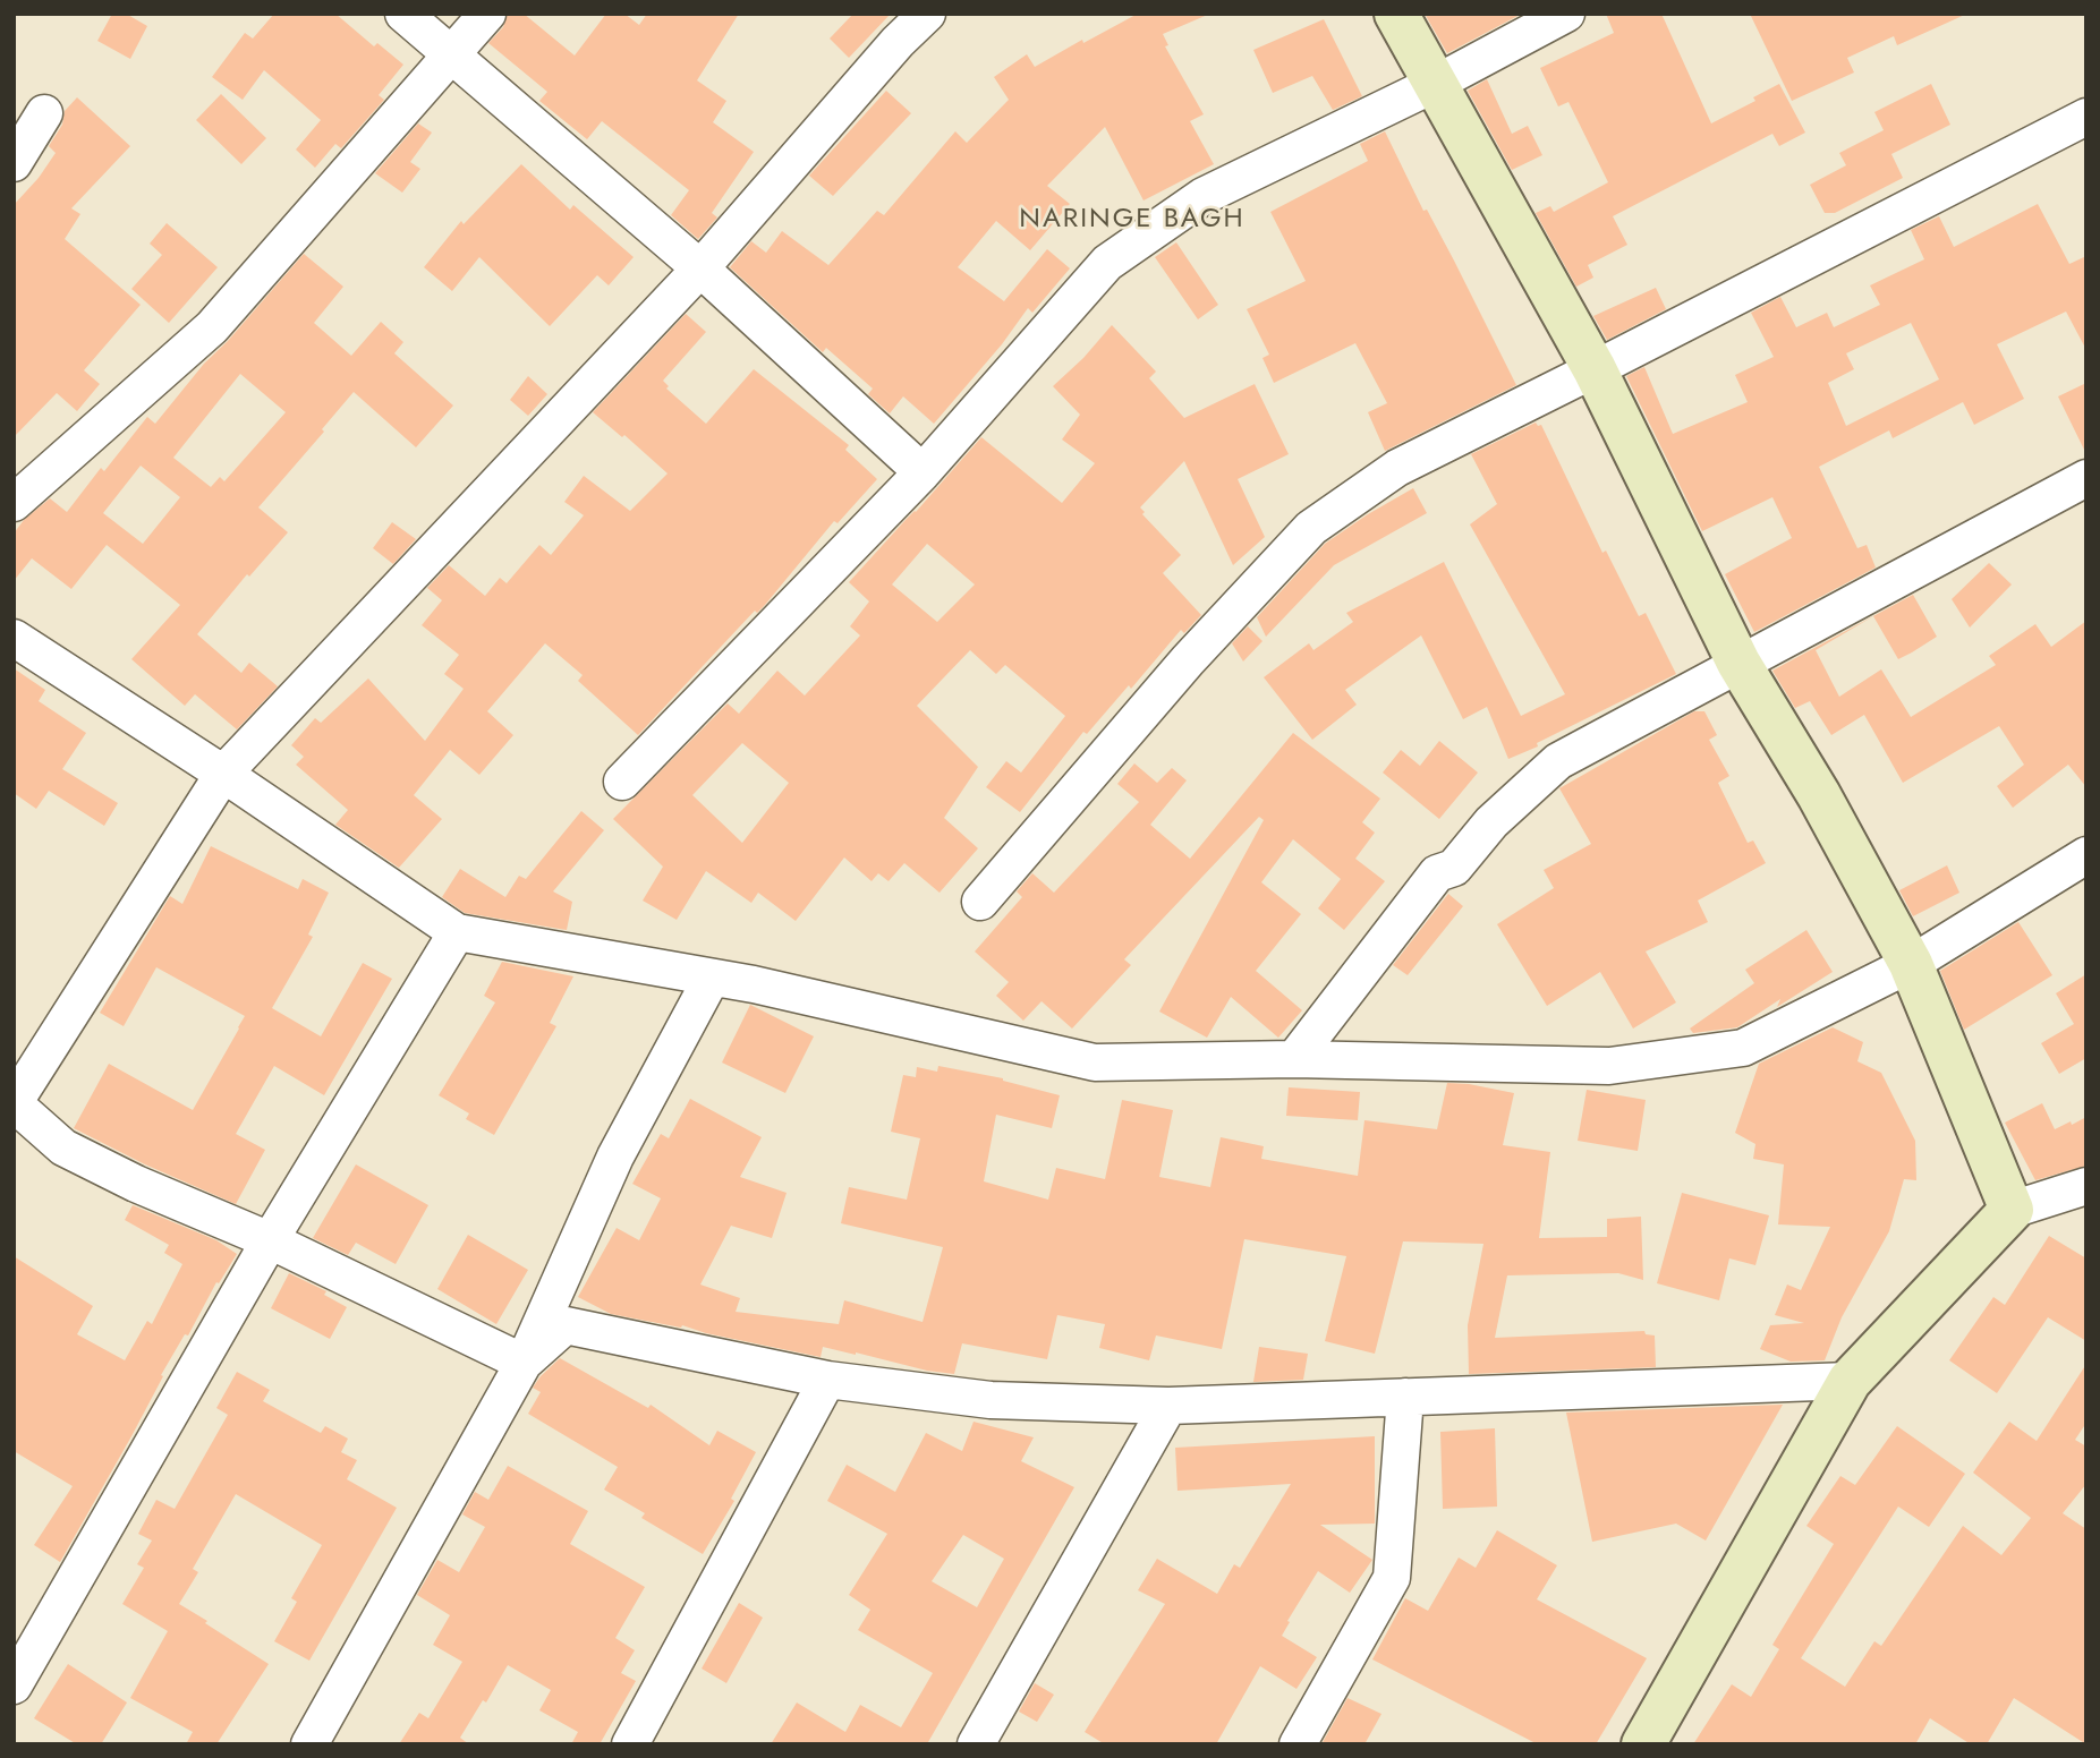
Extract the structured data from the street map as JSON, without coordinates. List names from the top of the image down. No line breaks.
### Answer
{"districts":["NARINGE BAGH"]}
